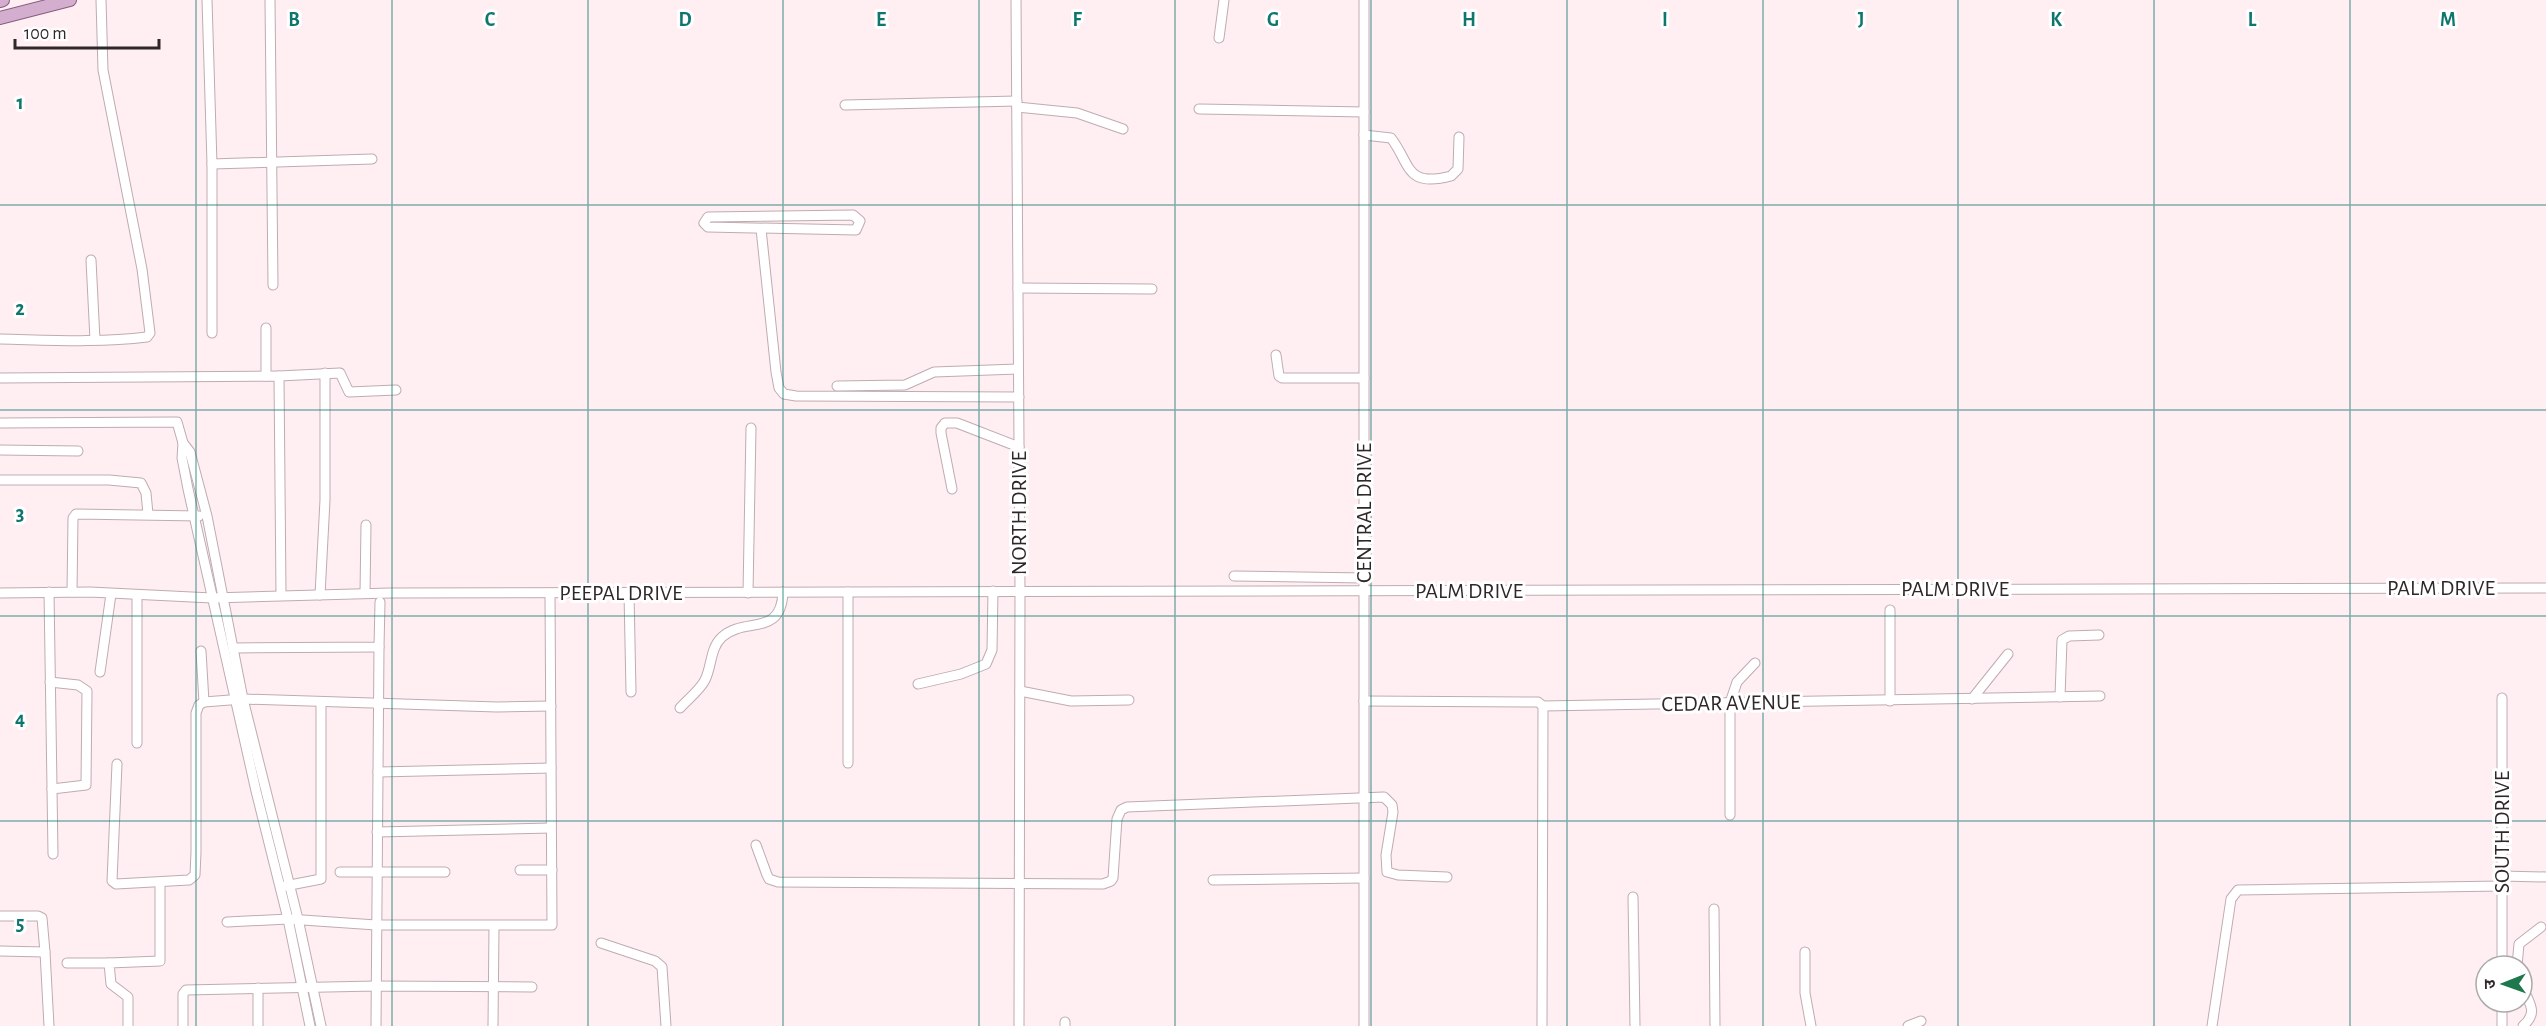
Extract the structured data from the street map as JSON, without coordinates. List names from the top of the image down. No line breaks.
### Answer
{"streets":{"street":["NORTH DRIVE","CENTRAL DRIVE","PALM DRIVE","PEEPAL DRIVE","CEDAR AVENUE","SOUTH DRIVE"]},"crossings":[["NORTH DRIVE","PALM DRIVE"],["NORTH DRIVE","PEEPAL DRIVE"],["CENTRAL DRIVE","PALM DRIVE"],["CENTRAL DRIVE","CEDAR AVENUE"],["PALM DRIVE","PEEPAL DRIVE"]],"scale_bar":"100 m","north":"left","grid":{"columns":["B","C","D","E","F","G","H","I","J","K","L","M"],"rows":["1","2","3","4","5"]}}
